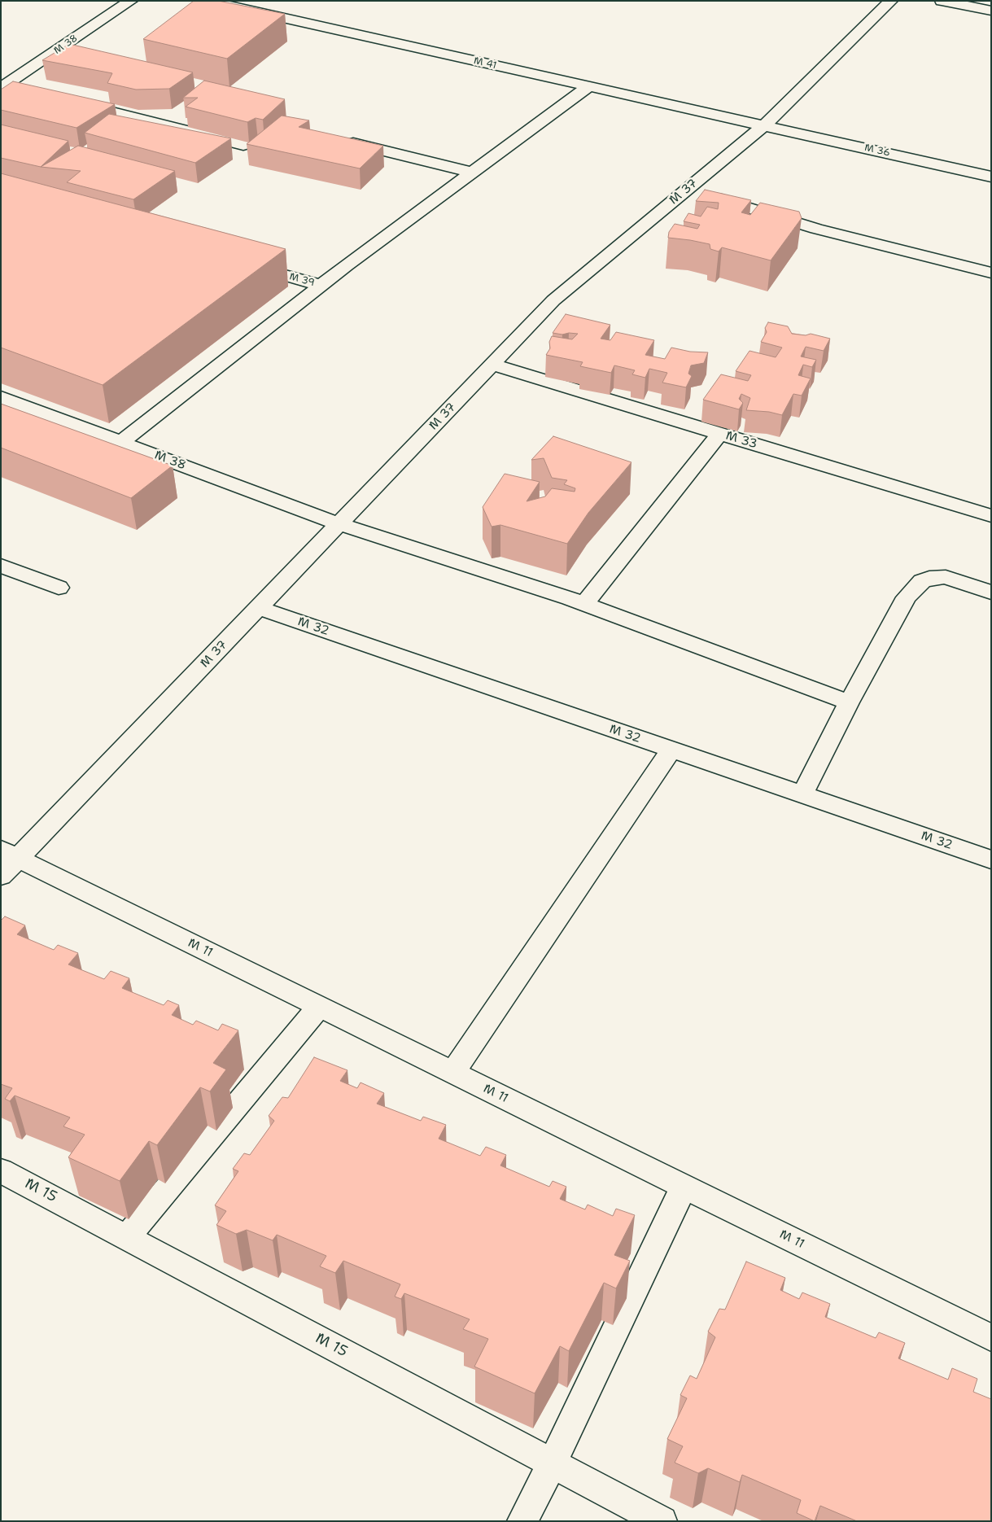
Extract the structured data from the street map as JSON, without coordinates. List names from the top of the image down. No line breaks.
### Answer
{"streets":{"street":["M 38","M 41","M 36","M 37","M 39","M 33","M 32","M 11","M 15"]},"crossings":[["M 38","M 37"],["M 41","M 36"],["M 41","M 37"],["M 36","M 37"],["M 37","M 33"],["M 37","M 32"],["M 37","M 11"]]}
